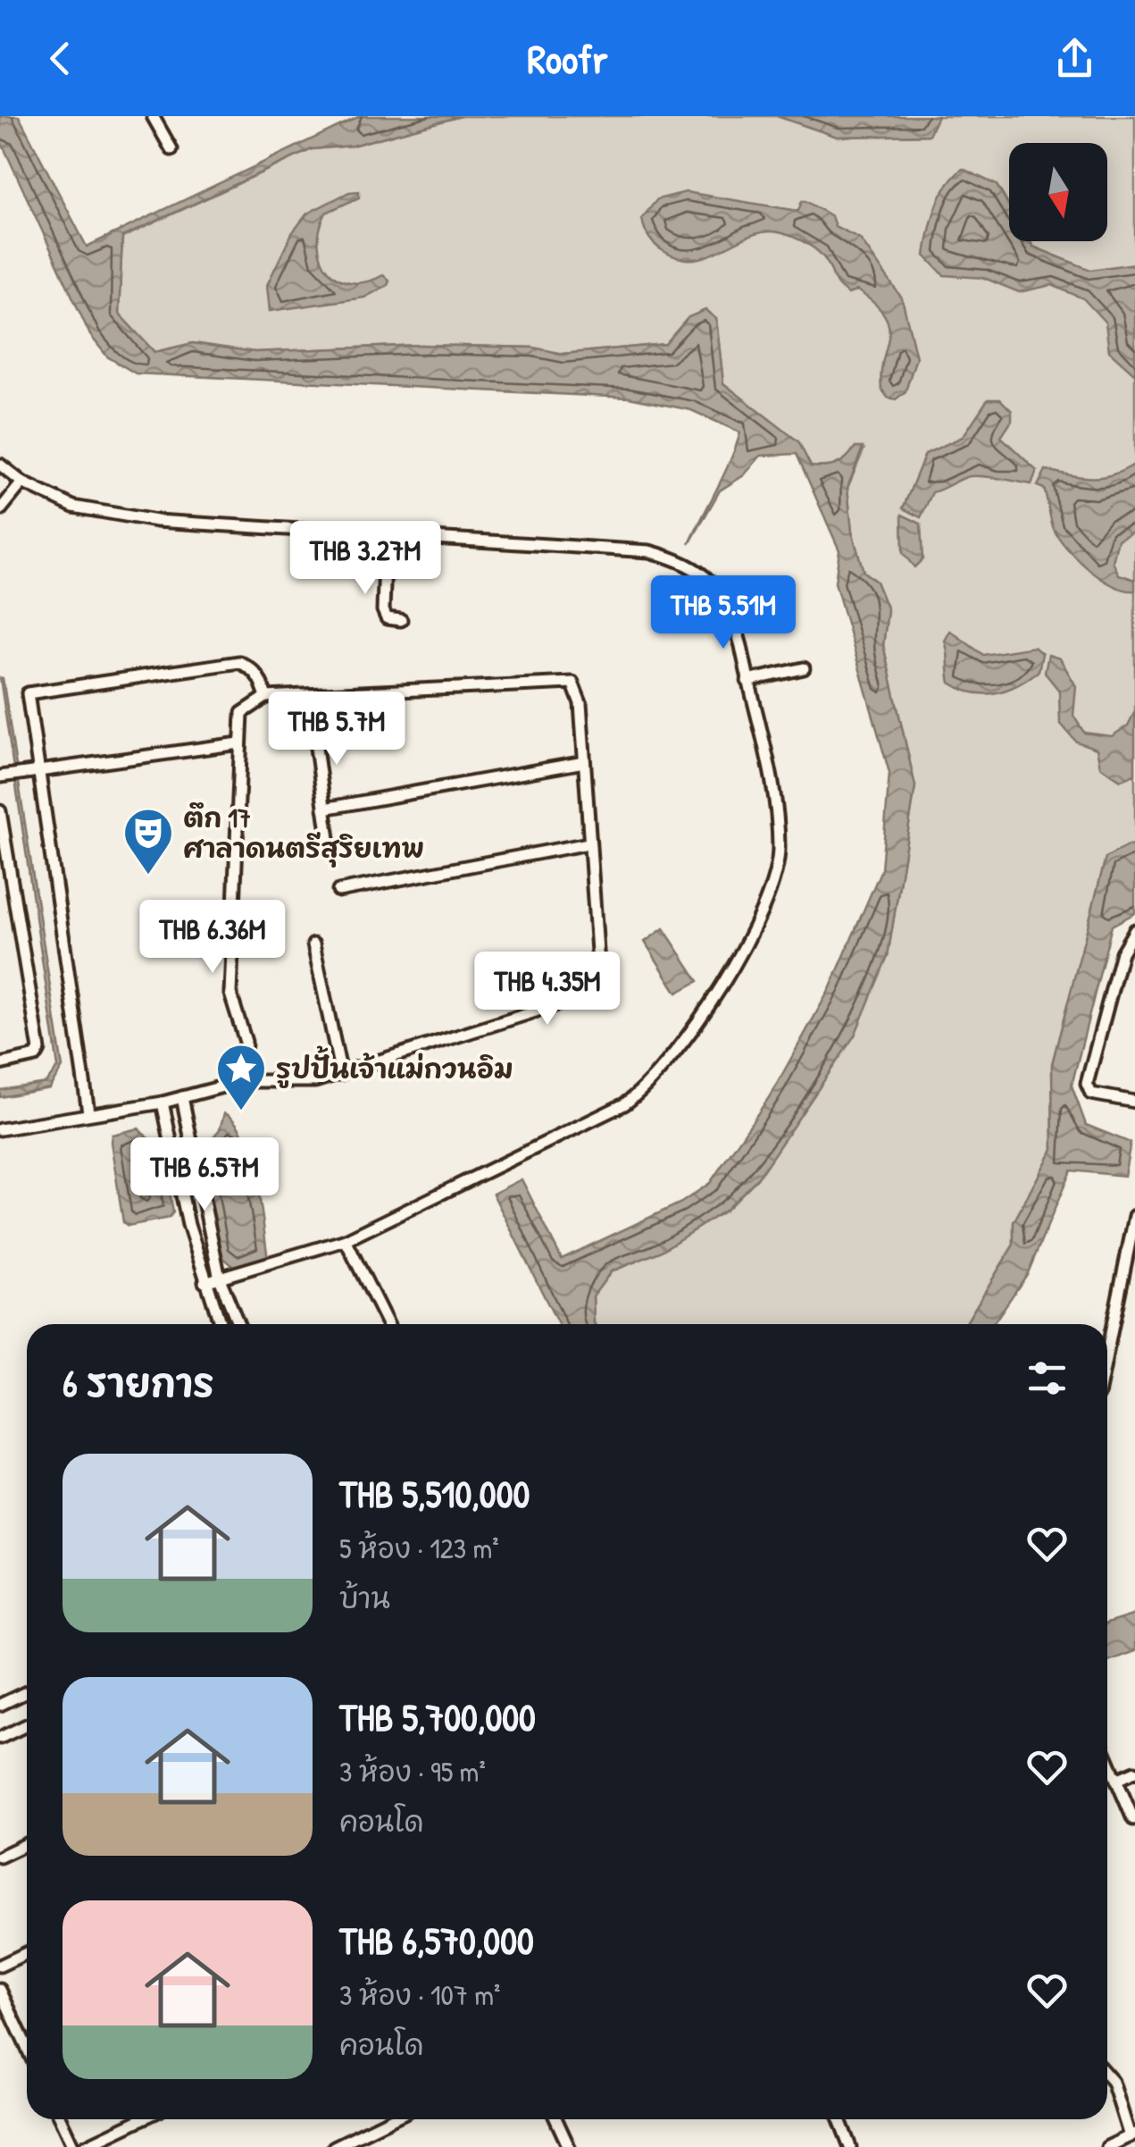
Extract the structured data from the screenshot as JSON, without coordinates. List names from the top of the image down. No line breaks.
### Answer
{"places":{"theatre":["ตึก 17 ศาลาดนตรีสุริยเทพ"],"place":["รูปปั้นเจ้าแม่กวนอิม"]},"north":"bottom","page":{"header":"Roofr","price":["THB 3.27M","THB 5.51M","THB 5.7M","THB 6.36M","THB 4.35M","THB 6.57M"],"heading":"6 รายการ","list":[{"name":"THB 5,510,000","note":"5 ห้อง · 123 m² · บ้าน"},{"name":"THB 5,700,000","note":"3 ห้อง · 95 m² · คอนโด"},{"name":"THB 6,570,000","note":"3 ห้อง · 107 m² · คอนโด"}]}}
